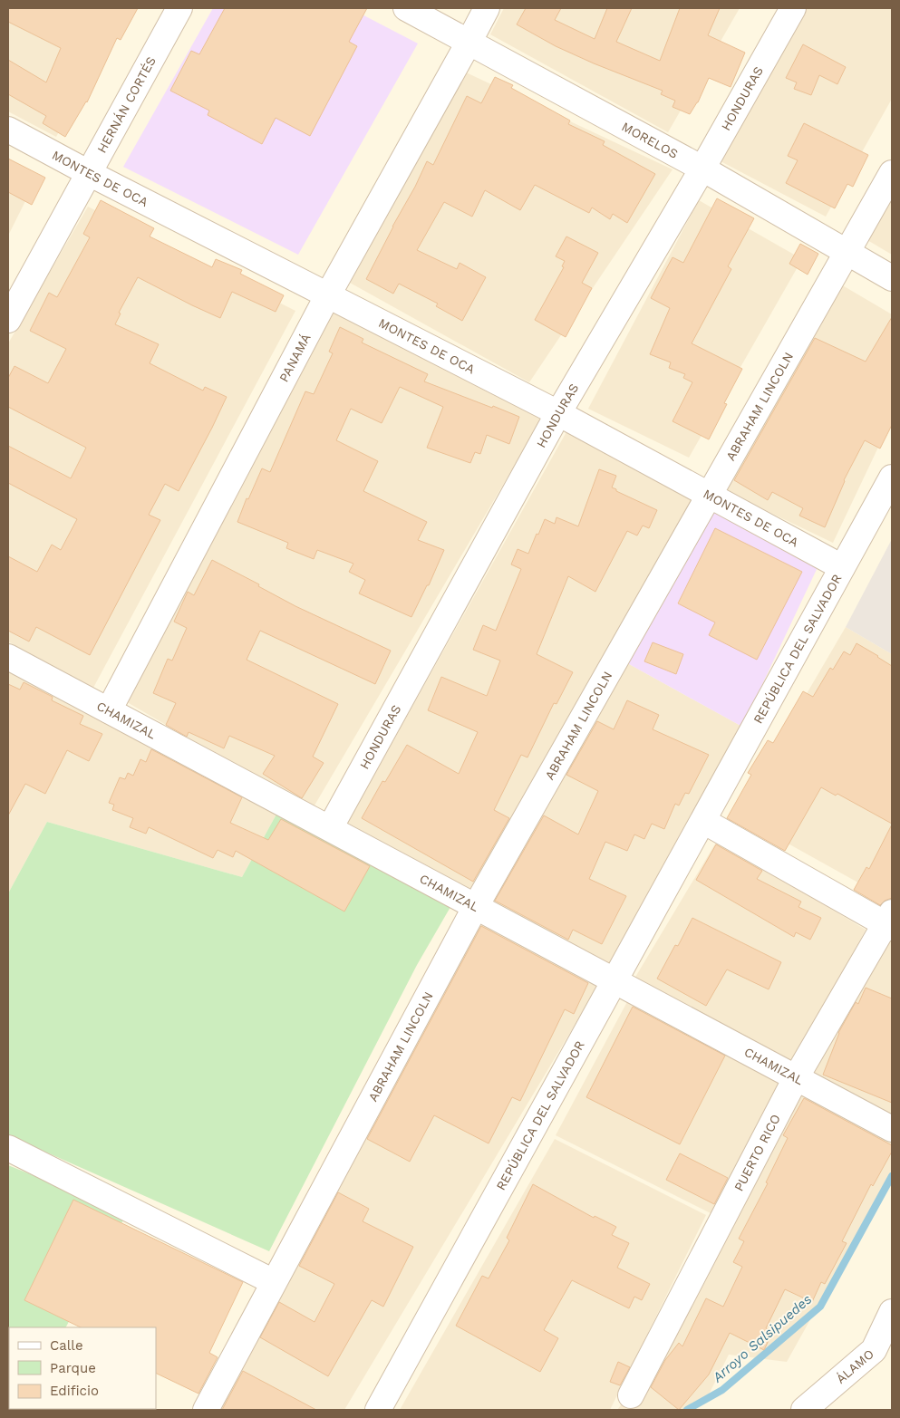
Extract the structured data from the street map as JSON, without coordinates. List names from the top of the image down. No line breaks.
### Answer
{"streets":{"street":["HONDURAS","HERNÁN CORTÉS","MORELOS","MONTES DE OCA","PANAMÁ","ABRAHAM LINCOLN","REPÚBLICA DEL SALVADOR","CHAMIZAL","PUERTO RICO","ÁLAMO"]},"crossings":[["HONDURAS","MORELOS"],["HONDURAS","MONTES DE OCA"],["HONDURAS","CHAMIZAL"],["HERNÁN CORTÉS","MONTES DE OCA"],["MORELOS","PANAMÁ"],["MORELOS","ABRAHAM LINCOLN"],["MONTES DE OCA","PANAMÁ"],["MONTES DE OCA","ABRAHAM LINCOLN"],["MONTES DE OCA","REPÚBLICA DEL SALVADOR"],["PANAMÁ","CHAMIZAL"],["ABRAHAM LINCOLN","CHAMIZAL"],["REPÚBLICA DEL SALVADOR","CHAMIZAL"],["CHAMIZAL","PUERTO RICO"]],"water":["Arroyo Salsipuedes"],"legend":["Calle","Parque","Edificio"]}
